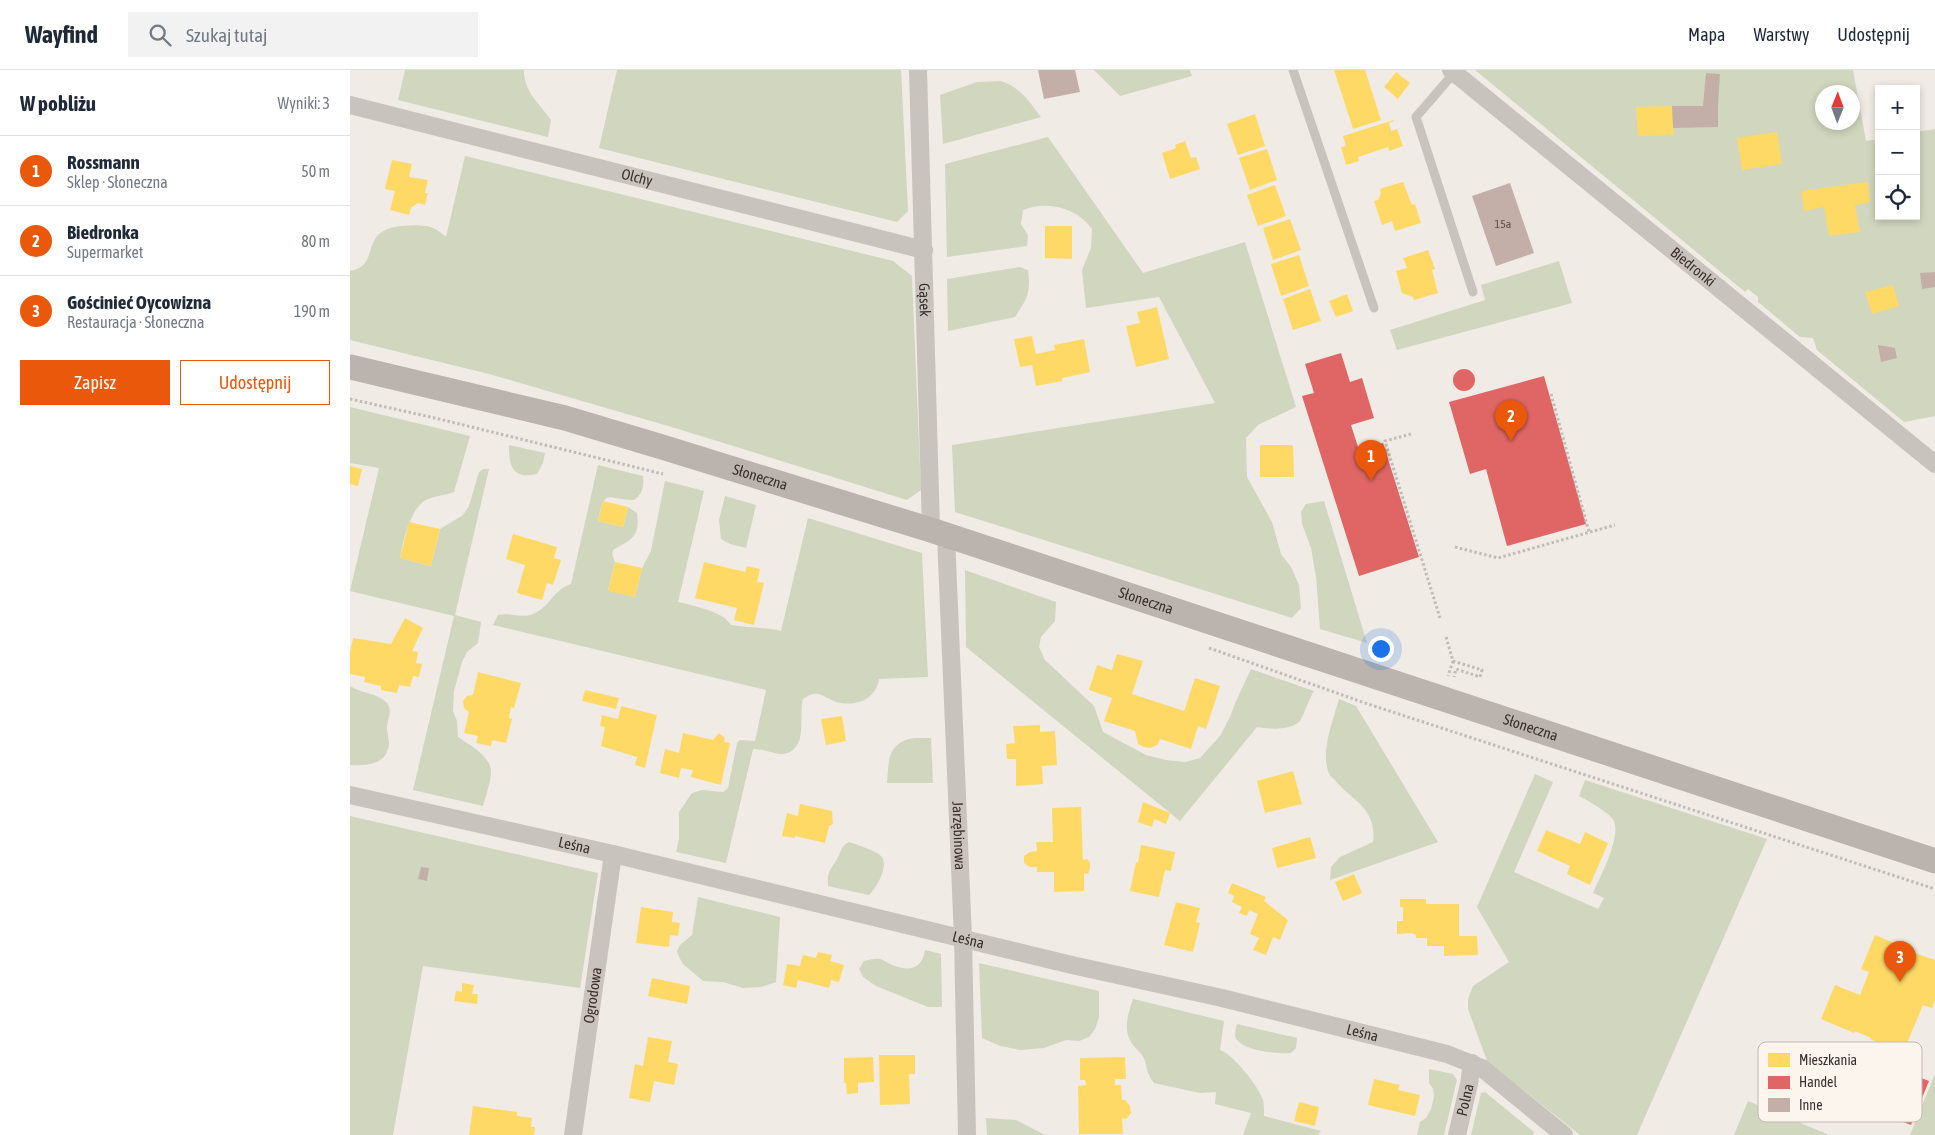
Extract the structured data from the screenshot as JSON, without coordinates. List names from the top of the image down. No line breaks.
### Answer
{"streets":{"main road":["Słoneczna"],"street":["Olchy","Biedronki","Gąsek","Jarzębinowa","Leśna","Ogrodowa","Polna"]},"crossings":[["Olchy","Gąsek"],["Gąsek","Słoneczna"],["Gąsek","Jarzębinowa"],["Słoneczna","Jarzębinowa"],["Jarzębinowa","Leśna"],["Leśna","Ogrodowa"],["Leśna","Polna"]],"house_numbers":["15a"],"legend":["Mieszkania","Handel","Inne"],"north":"top","page":{"header":"Wayfind","search":"Szukaj tutaj","nav":["Mapa","Warstwy","Udostępnij"],"heading":["W pobliżu","Wyniki: 3"],"map_buttons":["+","−"],"list":[{"mark":"1","name":"Rossmann","note":"Sklep · Słoneczna","value":"50 m"},{"mark":"2","name":"Biedronka","note":"Supermarket","value":"80 m"},{"mark":"3","name":"Gościnieć Oycowizna","note":"Restauracja · Słoneczna","value":"190 m"}],"buttons":["Zapisz","Udostępnij"],"pins":["2","1","3"]}}
